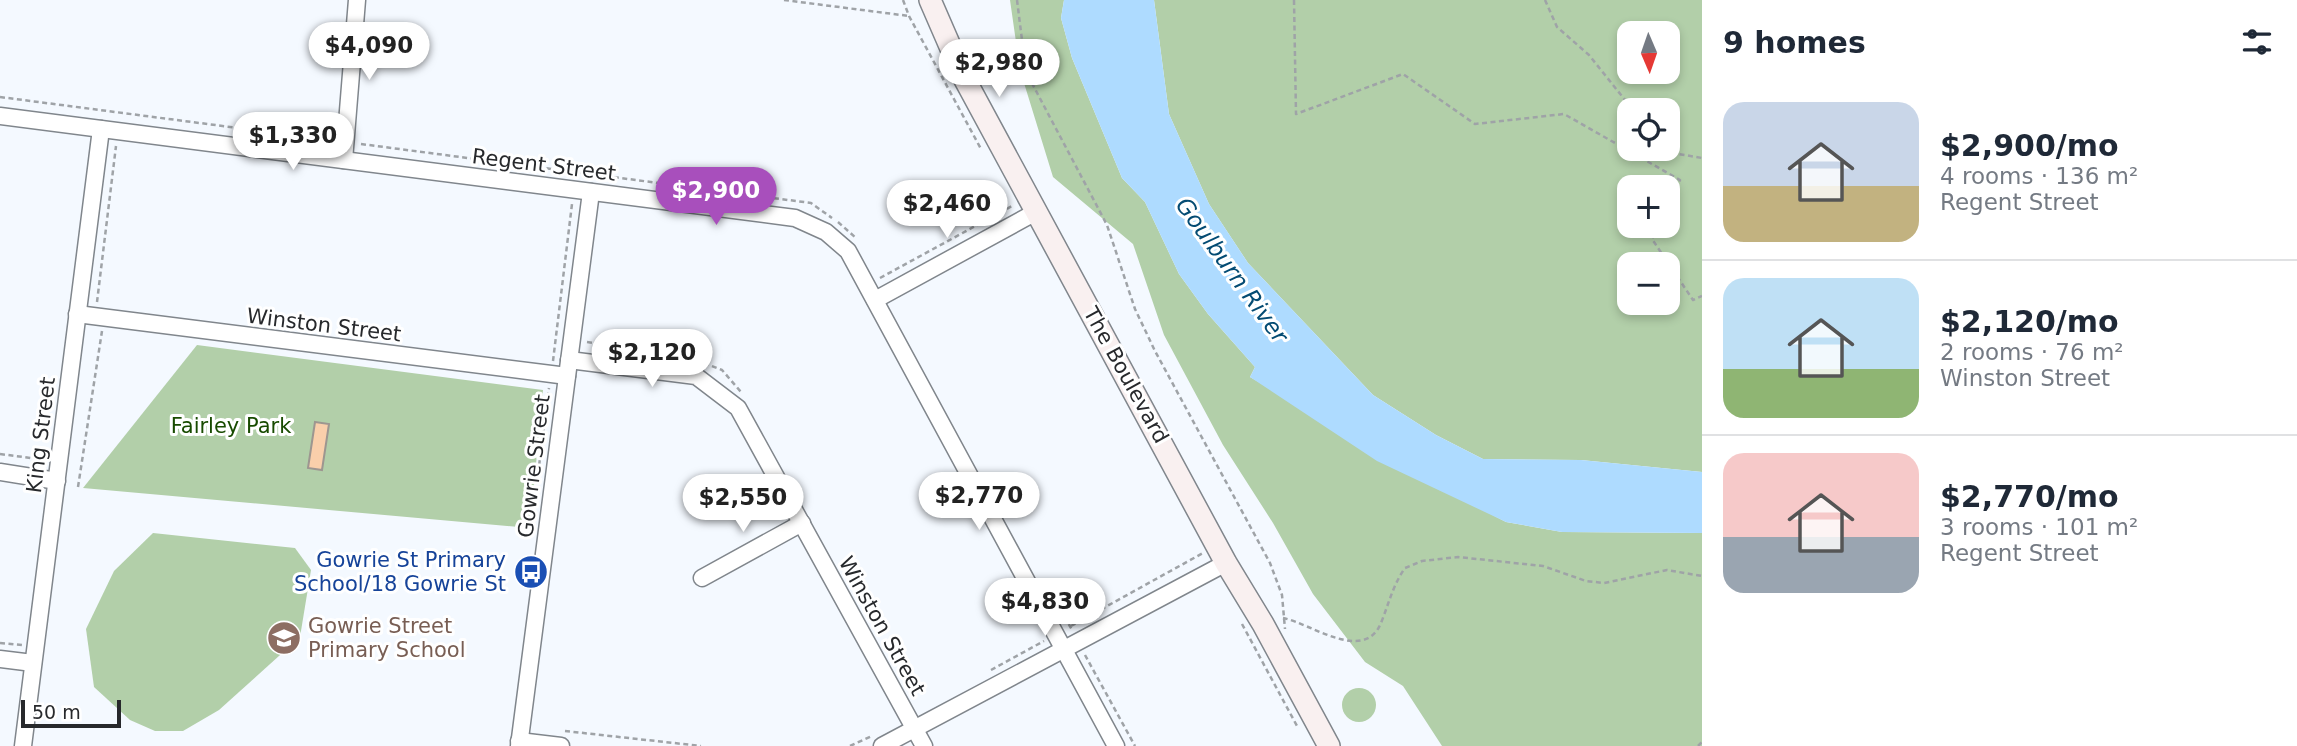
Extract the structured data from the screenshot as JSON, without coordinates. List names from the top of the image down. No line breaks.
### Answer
{"streets":{"street":["Regent Street","Winston Street","The Boulevard","King Street","Gowrie Street"]},"crossings":[["Regent Street","King Street"],["Regent Street","Gowrie Street"],["Winston Street","King Street"],["Winston Street","Gowrie Street"]],"water":["Goulburn River"],"parks":["Fairley Park"],"places":{"bus stop":["Gowrie St Primary School/18 Gowrie St"],"school or university":["Gowrie Street Primary School"]},"scale_bar":"50 m","north":"bottom","page":{"heading":"9 homes","map_buttons":["+","−"],"price":["$4,090","$2,980","$1,330","$2,900","$2,460","$2,120","$2,770","$2,550","$4,830"],"list":[{"name":"$2,900/mo","note":"4 rooms · 136 m² · Regent Street"},{"name":"$2,120/mo","note":"2 rooms · 76 m² · Winston Street"},{"name":"$2,770/mo","note":"3 rooms · 101 m² · Regent Street"}],"scale":"50 m"}}
